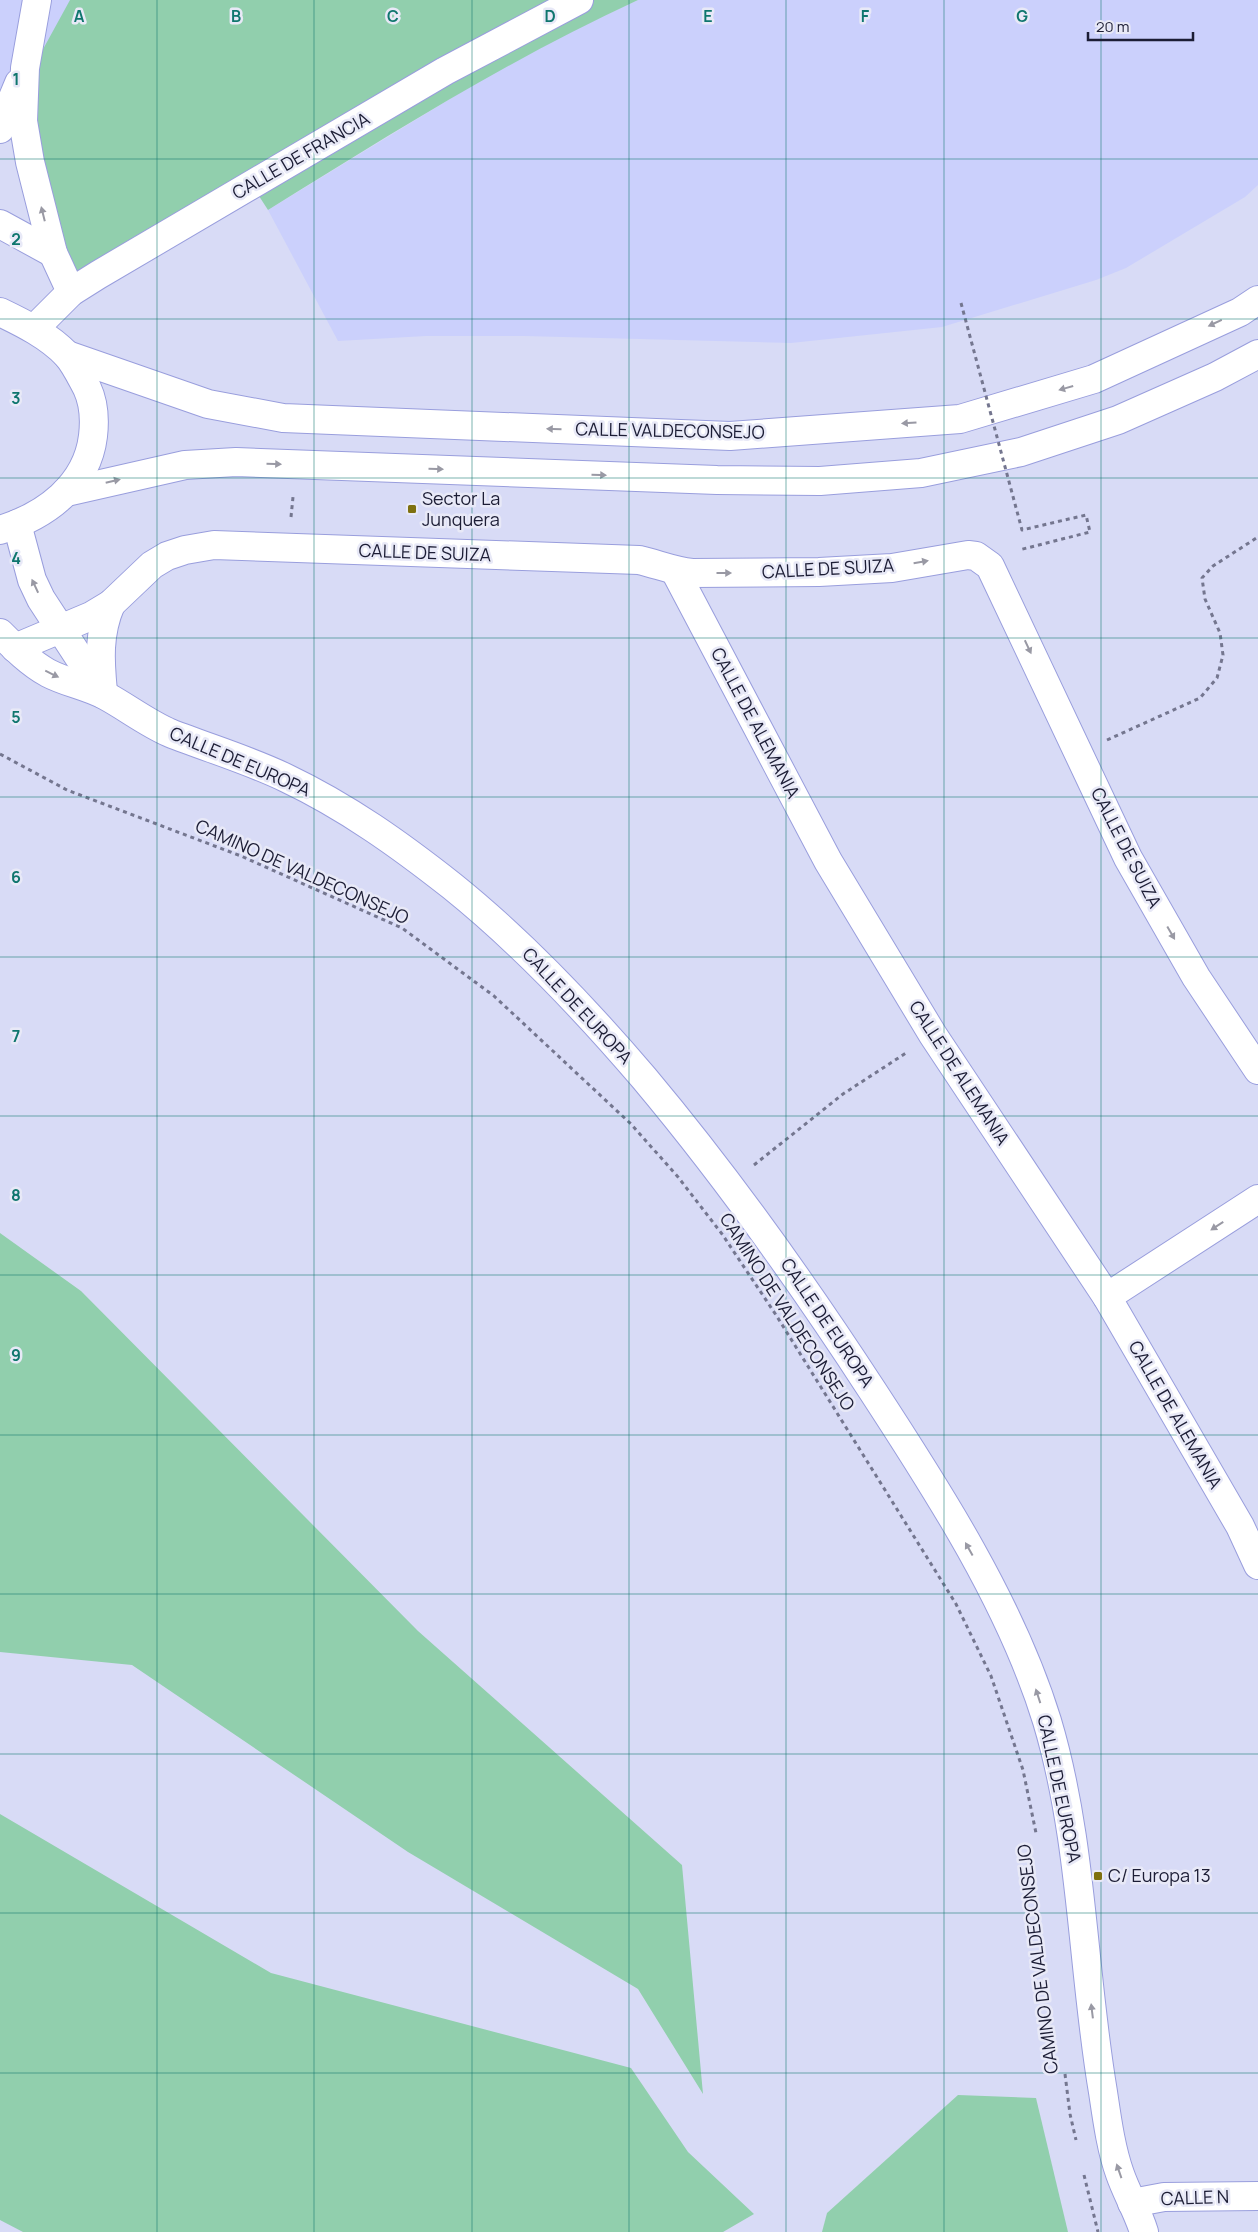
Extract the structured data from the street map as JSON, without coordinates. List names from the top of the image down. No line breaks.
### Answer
{"streets":{"street":["CALLE DE FRANCIA","CALLE VALDECONSEJO","CALLE DE SUIZA","CALLE DE ALEMANIA","CALLE DE EUROPA","CALLE N"],"path":["CAMINO DE VALDECONSEJO"]},"crossings":[["CALLE DE SUIZA","CALLE DE ALEMANIA"],["CALLE DE SUIZA","CALLE DE EUROPA"],["CALLE DE EUROPA","CALLE N"]],"one_way":["CALLE DE SUIZA","CALLE DE EUROPA"],"places":{"transit":["Sector La Junquera","C/ Europa 13"]},"scale_bar":"20 m","grid":{"columns":["A","B","C","D","E","F","G"],"rows":["1","2","3","4","5","6","7","8","9"]}}
